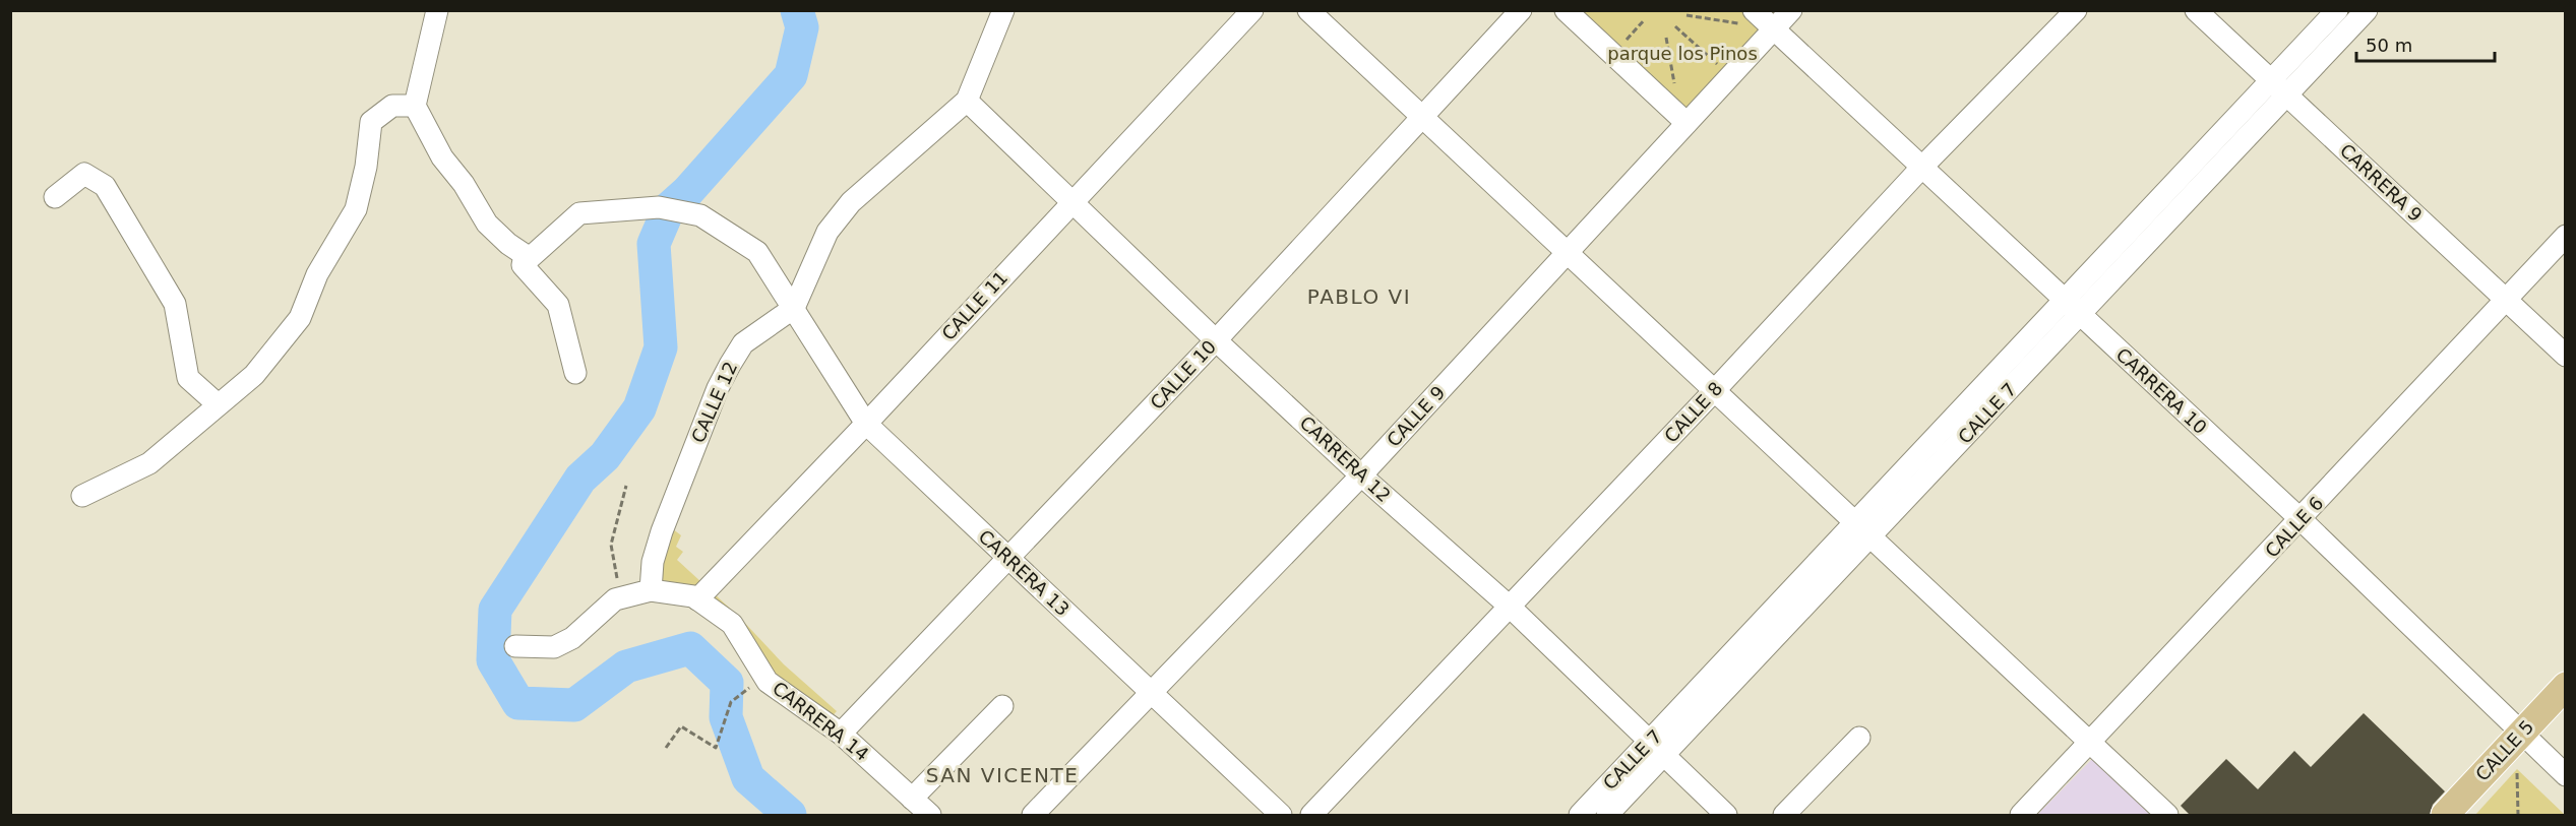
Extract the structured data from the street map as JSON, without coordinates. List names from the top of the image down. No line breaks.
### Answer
{"streets":{"main road":["CALLE 5"],"street":["CARRERA 9","CALLE 11","CALLE 10","CARRERA 10","CALLE 12","CALLE 8","CALLE 7","CALLE 9","CARRERA 12","CALLE 6","CARRERA 13","CARRERA 14"]},"crossings":[["CARRERA 9","CALLE 7"],["CARRERA 9","CALLE 6"],["CALLE 11","CARRERA 12"],["CALLE 11","CARRERA 13"],["CALLE 11","CARRERA 14"],["CALLE 10","CARRERA 12"],["CALLE 10","CARRERA 13"],["CALLE 10","CARRERA 14"],["CARRERA 10","CALLE 8"],["CARRERA 10","CALLE 7"],["CARRERA 10","CALLE 9"],["CARRERA 10","CALLE 6"],["CARRERA 10","CALLE 5"],["CALLE 12","CARRERA 13"],["CALLE 8","CARRERA 12"],["CALLE 7","CARRERA 12"],["CALLE 9","CARRERA 12"],["CALLE 9","CARRERA 13"]],"districts":["PABLO VI","SAN VICENTE"],"parks":["parque los Pinos"],"scale_bar":"50 m"}
